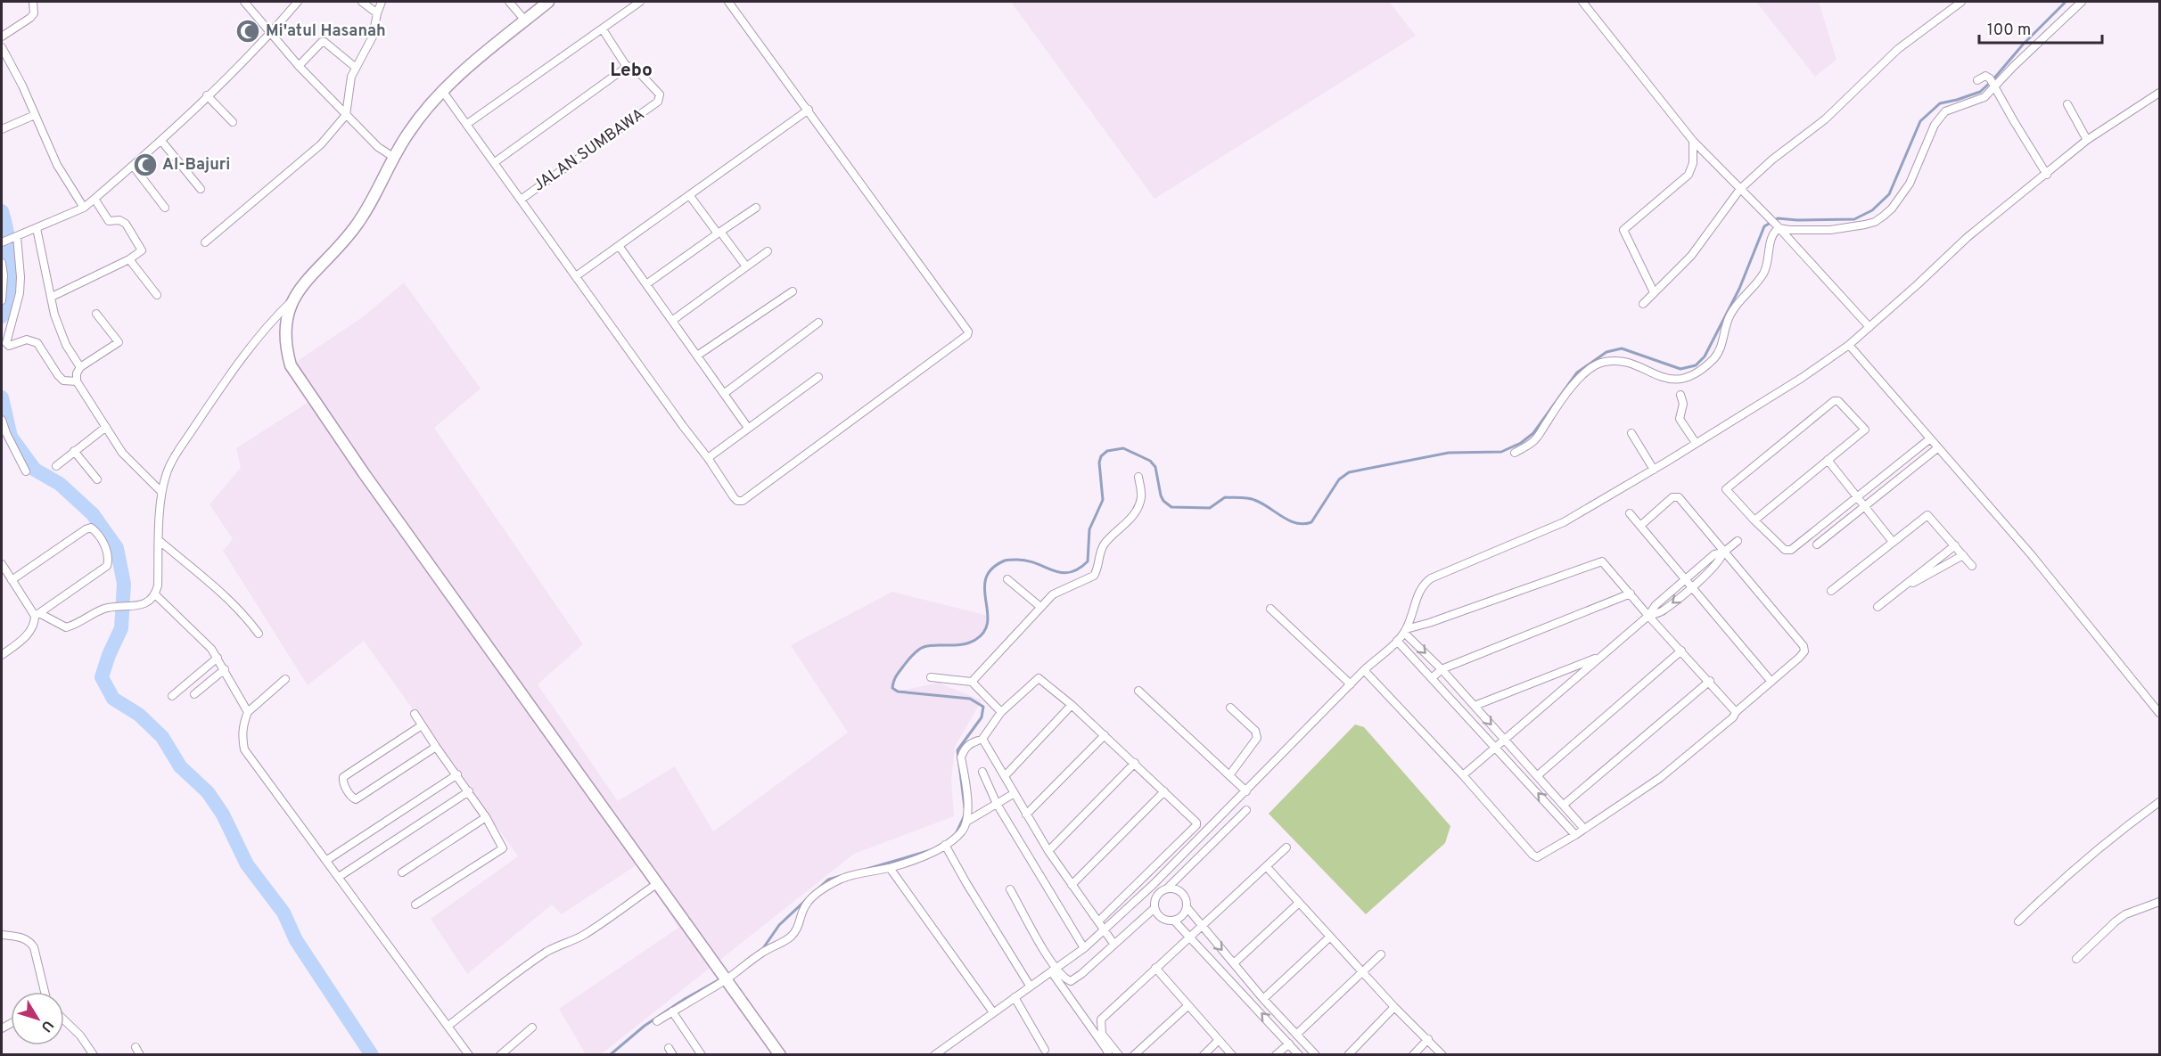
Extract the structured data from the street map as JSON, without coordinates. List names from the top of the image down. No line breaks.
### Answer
{"streets":{"street":["JALAN SUMBAWA"]},"districts":["Lebo"],"places":{"mosque":["Mi'atul Hasanah","Al-Bajuri"]},"scale_bar":"100 m","north":"bottom right"}
